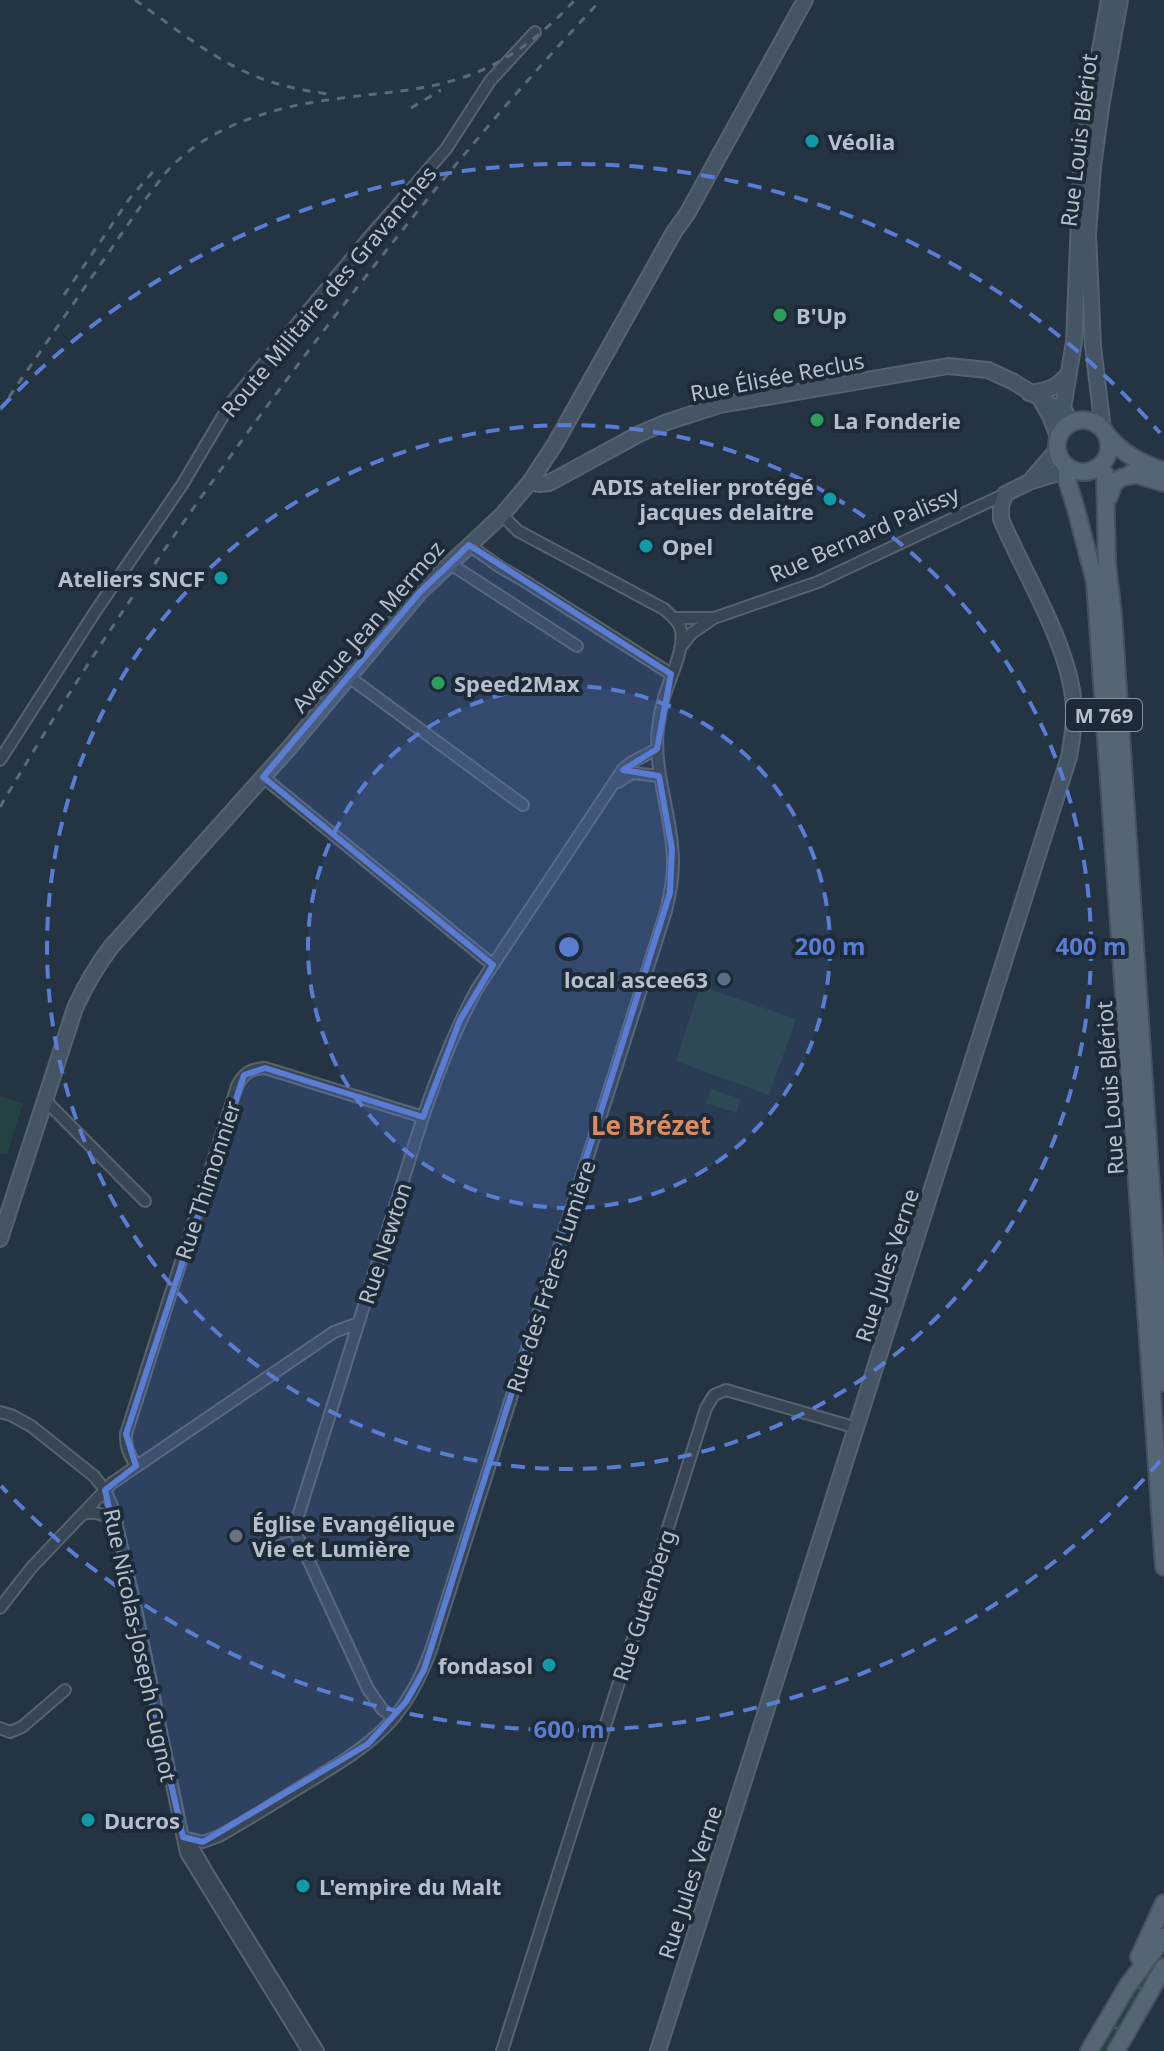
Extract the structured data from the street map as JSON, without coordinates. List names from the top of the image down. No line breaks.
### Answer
{"streets":{"main road":["Rue Louis Blériot","Rue Élisée Reclus","Rue Bernard Palissy","Avenue Jean Mermoz","M 769","Rue Jules Verne"],"street":["Route Militaire des Gravanches","Rue Thimonnier","Rue Newton","Rue des Frères Lumière","Rue Gutenberg","Rue Nicolas-Joseph Cugnot"]},"crossings":[["Rue Louis Blériot","Rue Élisée Reclus"],["Rue Louis Blériot","Rue Bernard Palissy"],["Rue Élisée Reclus","Rue Bernard Palissy"],["Rue Élisée Reclus","Avenue Jean Mermoz"],["Rue Bernard Palissy","Rue des Frères Lumière"],["Rue Thimonnier","Rue Newton"],["Rue Newton","Rue des Frères Lumière"],["Rue Jules Verne","Rue Gutenberg"],["Rue des Frères Lumière","Rue Nicolas-Joseph Cugnot"]],"districts":["Le Brézet"],"places":["Véolia","B'Up","La Fonderie","ADIS atelier protégé jacques delaitre","Opel","Ateliers SNCF","Speed2Max","local ascee63","Église Evangélique Vie et Lumière","fondasol","Ducros","L'empire du Malt"],"rings":["200 m","400 m","600 m"]}
